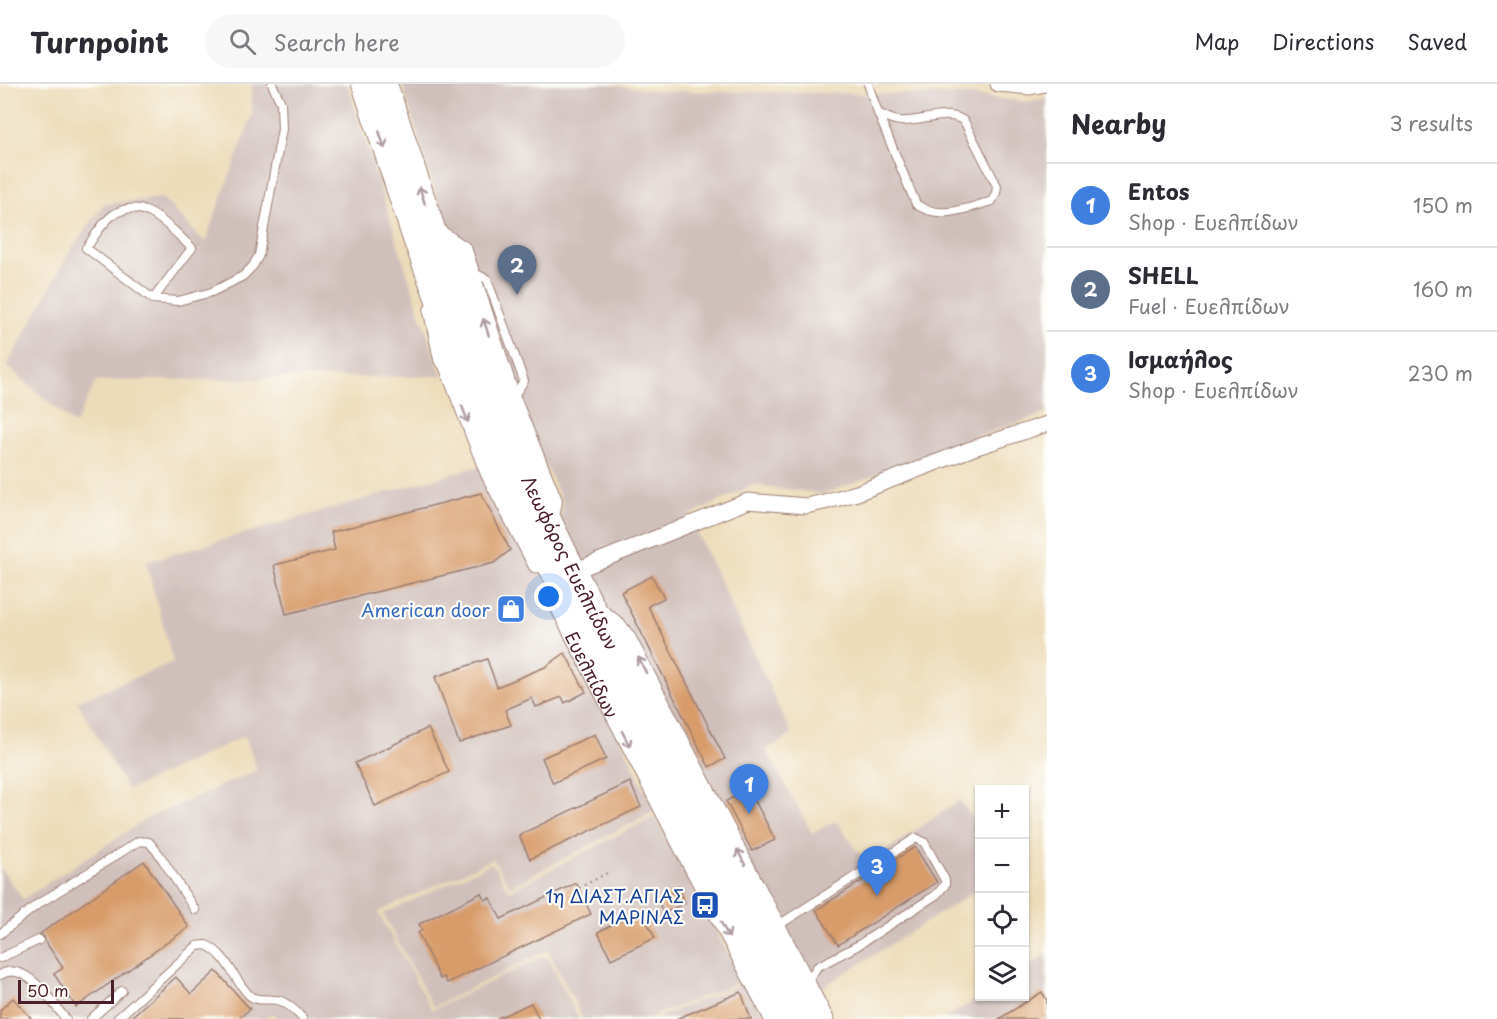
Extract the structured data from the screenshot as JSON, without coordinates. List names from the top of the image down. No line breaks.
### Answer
{"streets":{"main road":["Λεωφόρος Ευελπίδων"],"street":["Ευελπίδων"]},"crossings":[["Λεωφόρος Ευελπίδων","Ευελπίδων"]],"one_way":["Ευελπίδων"],"places":{"shop":["American door"],"bus stop":["1η ΔΙΑΣΤ.ΑΓΙΑΣ ΜΑΡΙΝΑΣ"]},"scale_bar":"50 m","page":{"header":"Turnpoint","search":"Search here","nav":["Map","Directions","Saved"],"heading":["Nearby","3 results"],"list":[{"mark":"1","name":"Entos","note":"Shop · Ευελπίδων","value":"150 m"},{"mark":"2","name":"SHELL","note":"Fuel · Ευελπίδων","value":"160 m"},{"mark":"3","name":"Ισμαήλος","note":"Shop · Ευελπίδων","value":"230 m"}],"pins":["2","1","3"],"map_buttons":["+","−"],"scale":"50 m"}}
